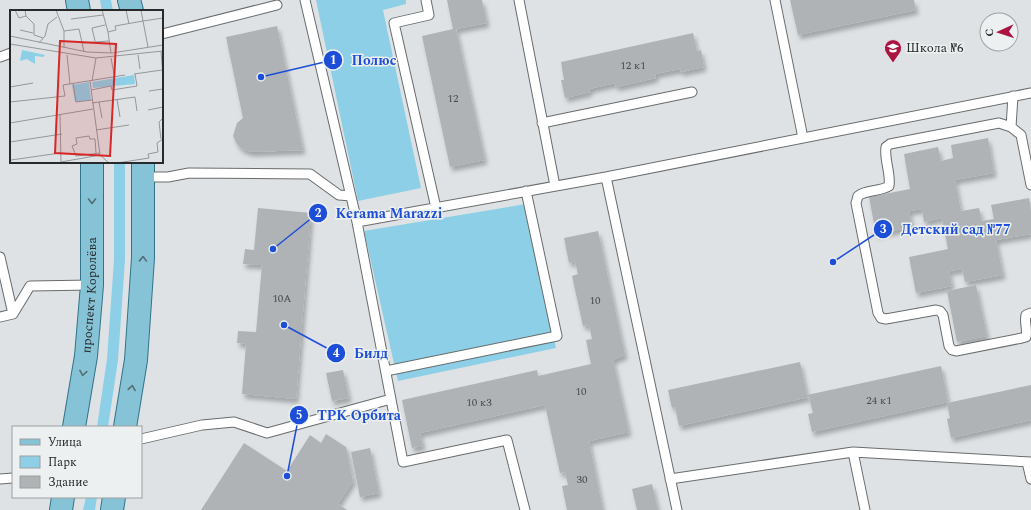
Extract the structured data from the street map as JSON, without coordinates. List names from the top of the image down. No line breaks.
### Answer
{"streets":{"main road":["проспект Королёва"]},"places":{"school or university":["Школа №6"],"other":["Полюс","Kerama Marazzi","Детский сад №77","Билд","ТРК Орбита"]},"house_numbers":["12 к1","12","10А","10","10","24 к1","10 к3","30"],"legend":["Улица","Парк","Здание"],"north":"left"}
